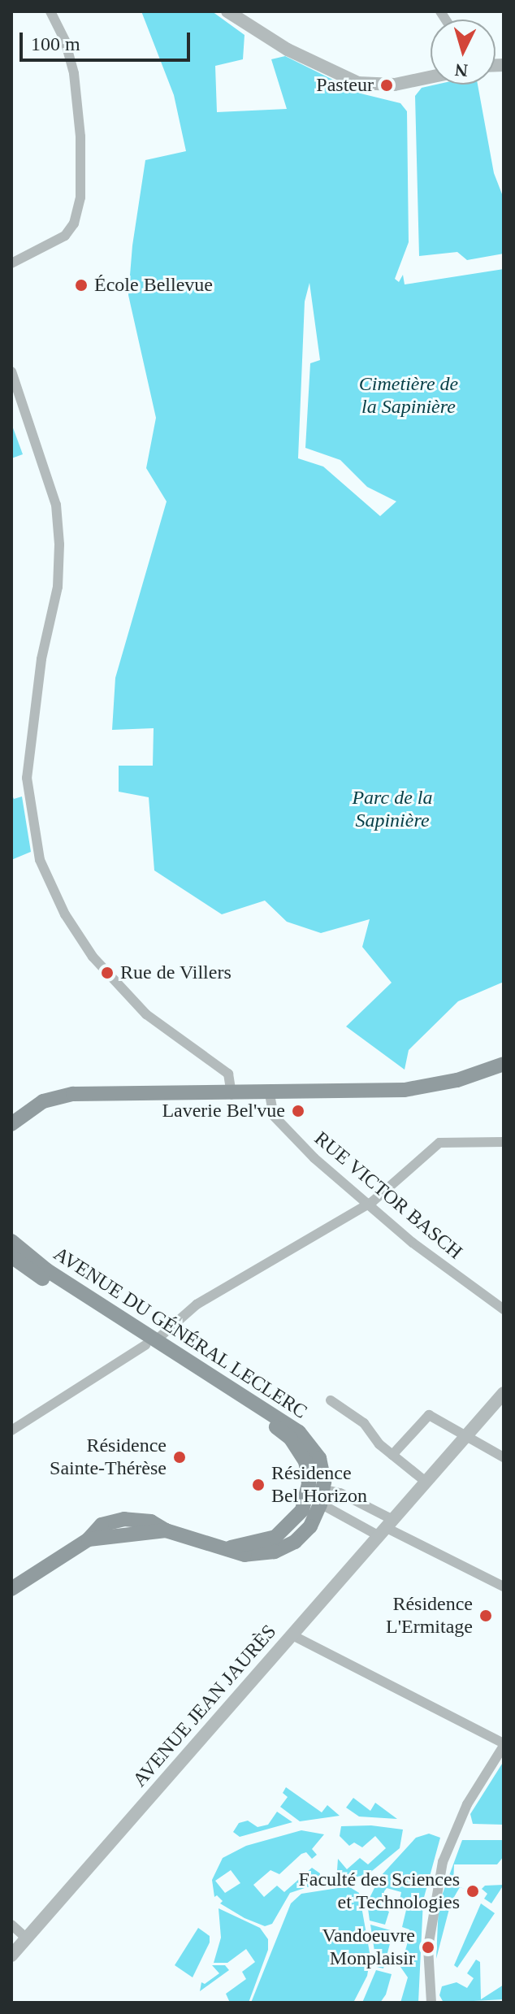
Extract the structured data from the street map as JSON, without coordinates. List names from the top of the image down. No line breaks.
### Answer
{"streets":{"main road":["AVENUE DU GÉNÉRAL LECLERC"],"street":["RUE VICTOR BASCH","AVENUE JEAN JAURÈS"]},"parks":["Cimetière de la Sapinière","Parc de la Sapinière"],"places":["Pasteur","École Bellevue","Rue de Villers","Laverie Bel'vue","Résidence Sainte-Thérèse","Résidence Bel Horizon","Résidence L'Ermitage","Faculté des Sciences et Technologies","Vandoeuvre Monplaisir"],"scale_bar":"100 m","north":"bottom"}
